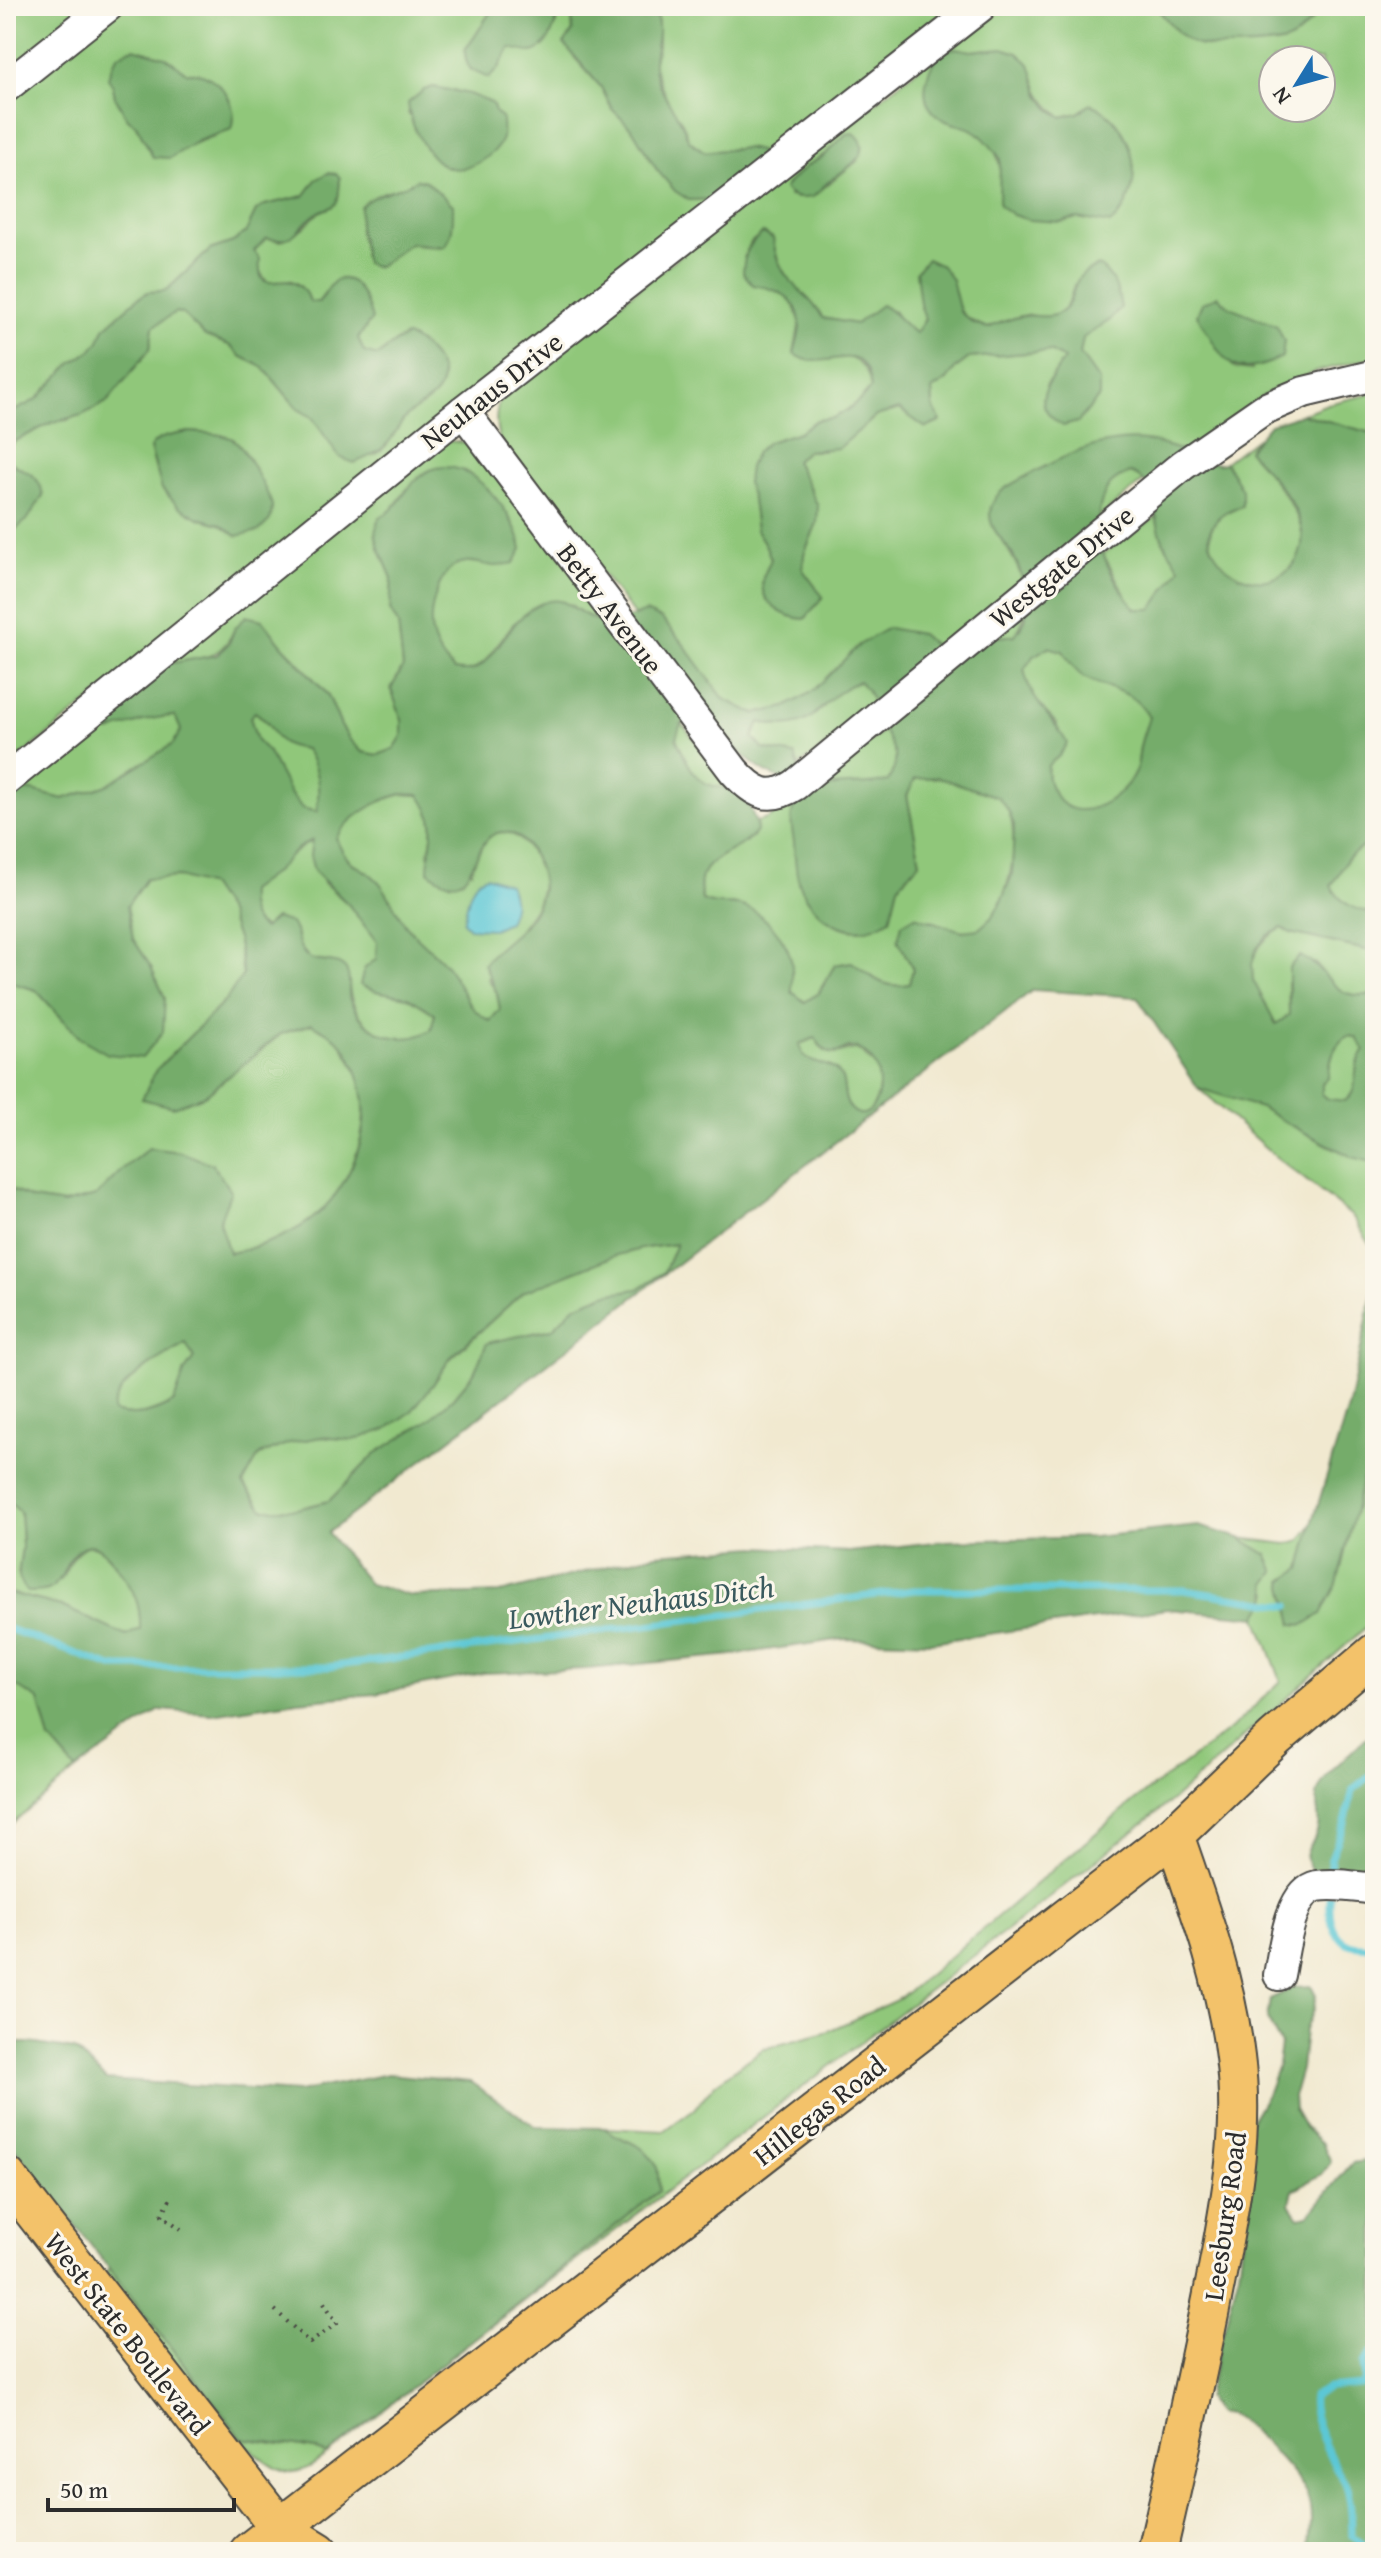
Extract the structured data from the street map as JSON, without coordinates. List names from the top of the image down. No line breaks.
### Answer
{"streets":{"main road":["Hillegas Road","Leesburg Road","West State Boulevard"],"street":["Neuhaus Drive","Westgate Drive","Betty Avenue"]},"crossings":[["Neuhaus Drive","Betty Avenue"],["Westgate Drive","Betty Avenue"],["Hillegas Road","Leesburg Road"],["Hillegas Road","West State Boulevard"]],"water":["Lowther Neuhaus Ditch"],"scale_bar":"50 m","north":"bottom left"}
